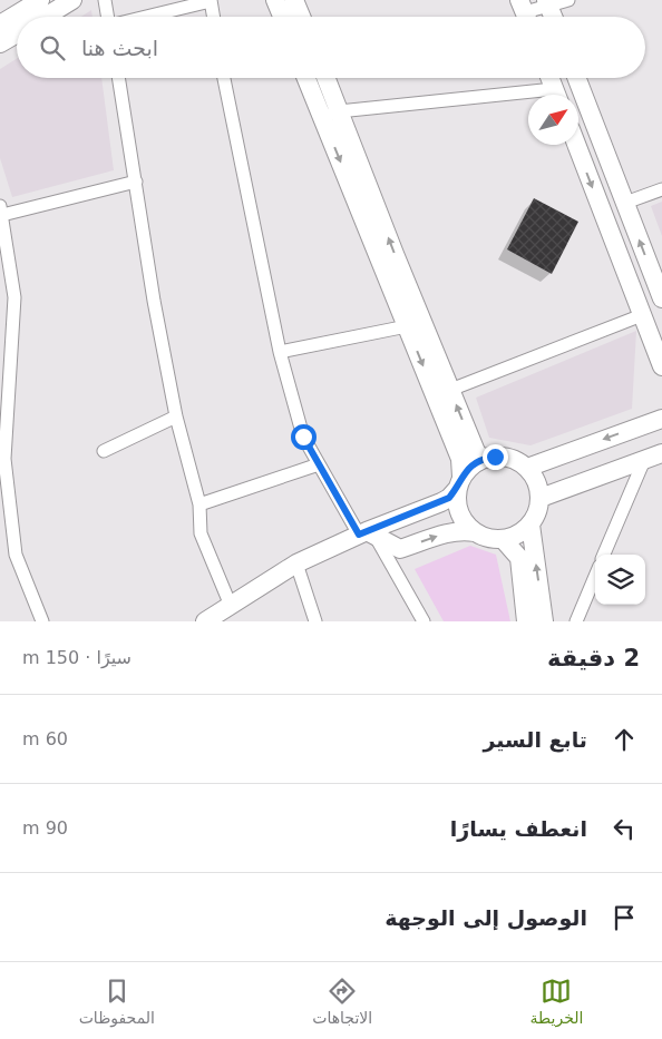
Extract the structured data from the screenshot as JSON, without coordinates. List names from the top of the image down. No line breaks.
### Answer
{"north":"top right","page":{"search":"ابحث هنا","heading":["2 دقيقة","سيرًا · 150 m"],"list":[["تابع السير","60 m"],["انعطف يسارًا","90 m"],"الوصول إلى الوجهة"],"nav":["الخريطة","الاتجاهات","المحفوظات"]}}
